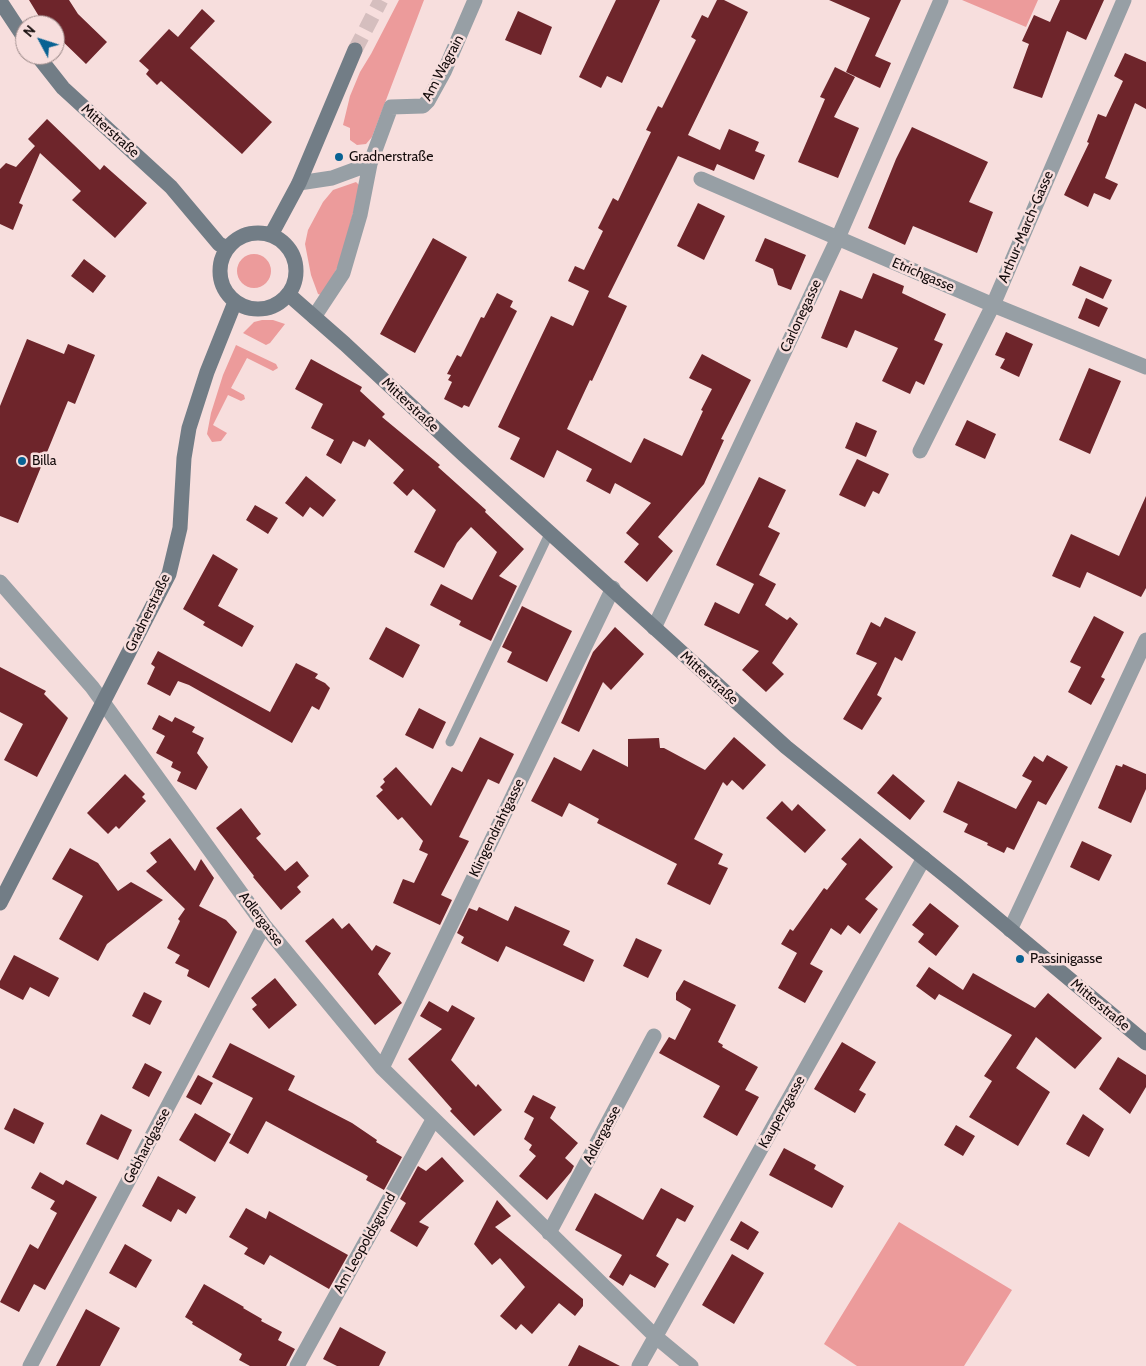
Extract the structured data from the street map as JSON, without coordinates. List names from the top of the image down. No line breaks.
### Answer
{"streets":{"main road":["Mitterstraße","Gradnerstraße"],"street":["Am Wagrain","Arthur-March-Gasse","Etrichgasse","Carlonegasse","Klingendrahtgasse","Adlergasse","Kauperzgasse","Gebhardgasse","Am Leopoldsgrund"]},"crossings":[["Am Wagrain","Mitterstraße"],["Mitterstraße","Carlonegasse"],["Mitterstraße","Gradnerstraße"],["Mitterstraße","Klingendrahtgasse"],["Mitterstraße","Kauperzgasse"],["Arthur-March-Gasse","Etrichgasse"],["Etrichgasse","Carlonegasse"],["Gradnerstraße","Adlergasse"],["Klingendrahtgasse","Adlergasse"],["Adlergasse","Kauperzgasse"],["Adlergasse","Gebhardgasse"],["Adlergasse","Am Leopoldsgrund"]],"places":["Gradnerstraße","Billa","Passinigasse"],"north":"top left"}
